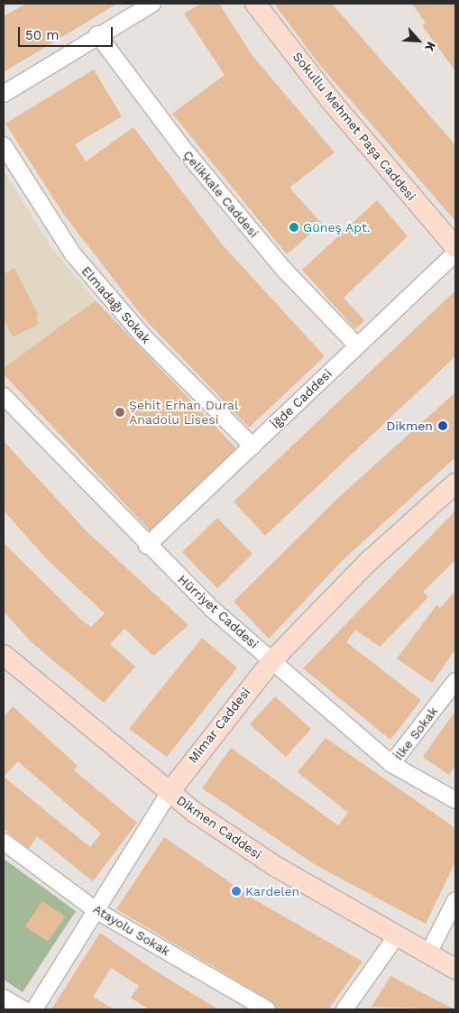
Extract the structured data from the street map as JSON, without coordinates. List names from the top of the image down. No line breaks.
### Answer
{"streets":{"main road":["Sokullu Mehmet Paşa Caddesi","Mimar Caddesi","Dikmen Caddesi"],"street":["Çelikkale Caddesi","Elmadağı Sokak","İğde Caddesi","Hürriyet Caddesi","İlke Sokak","Atayolu Sokak"]},"crossings":[["Çelikkale Caddesi","İğde Caddesi"],["Elmadağı Sokak","İğde Caddesi"],["İğde Caddesi","Hürriyet Caddesi"],["Hürriyet Caddesi","Mimar Caddesi"],["Hürriyet Caddesi","İlke Sokak"],["Mimar Caddesi","Dikmen Caddesi"],["Mimar Caddesi","Atayolu Sokak"]],"places":["Güneş Apt.","Şehit Erhan Dural Anadolu Lisesi","Dikmen","Kardelen"],"scale_bar":"50 m","north":"bottom right"}
